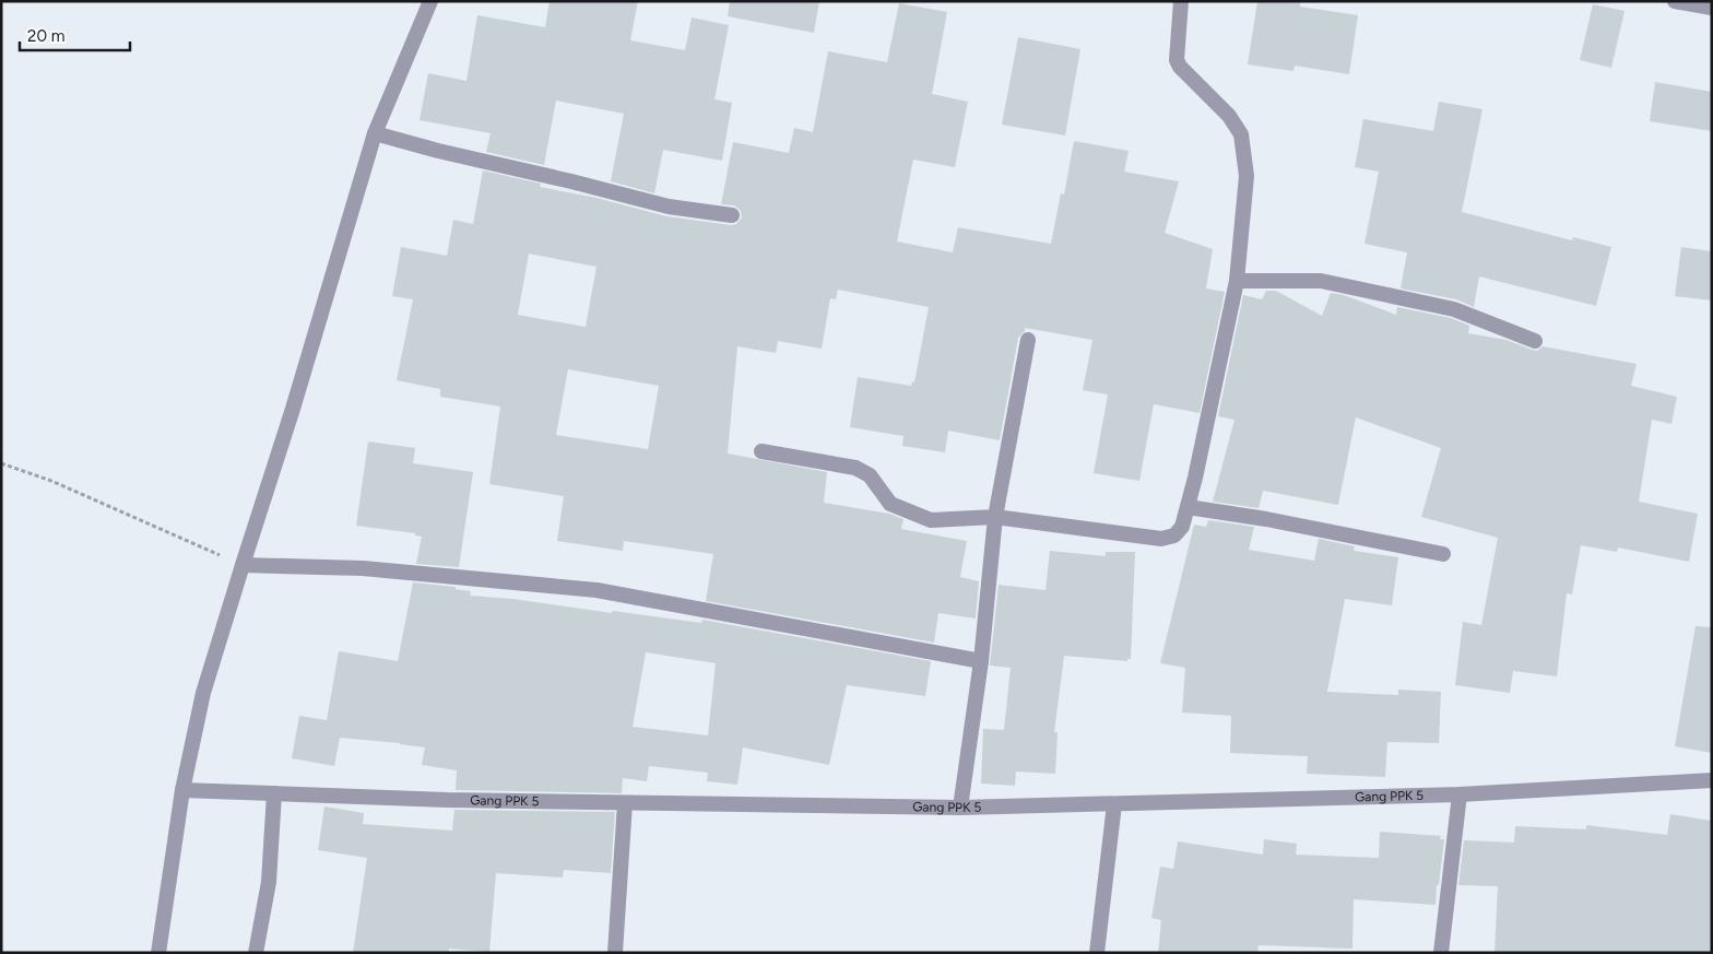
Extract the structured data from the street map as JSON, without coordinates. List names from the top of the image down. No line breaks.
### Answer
{"streets":{"street":["Gang PPK 5"]},"scale_bar":"20 m"}
